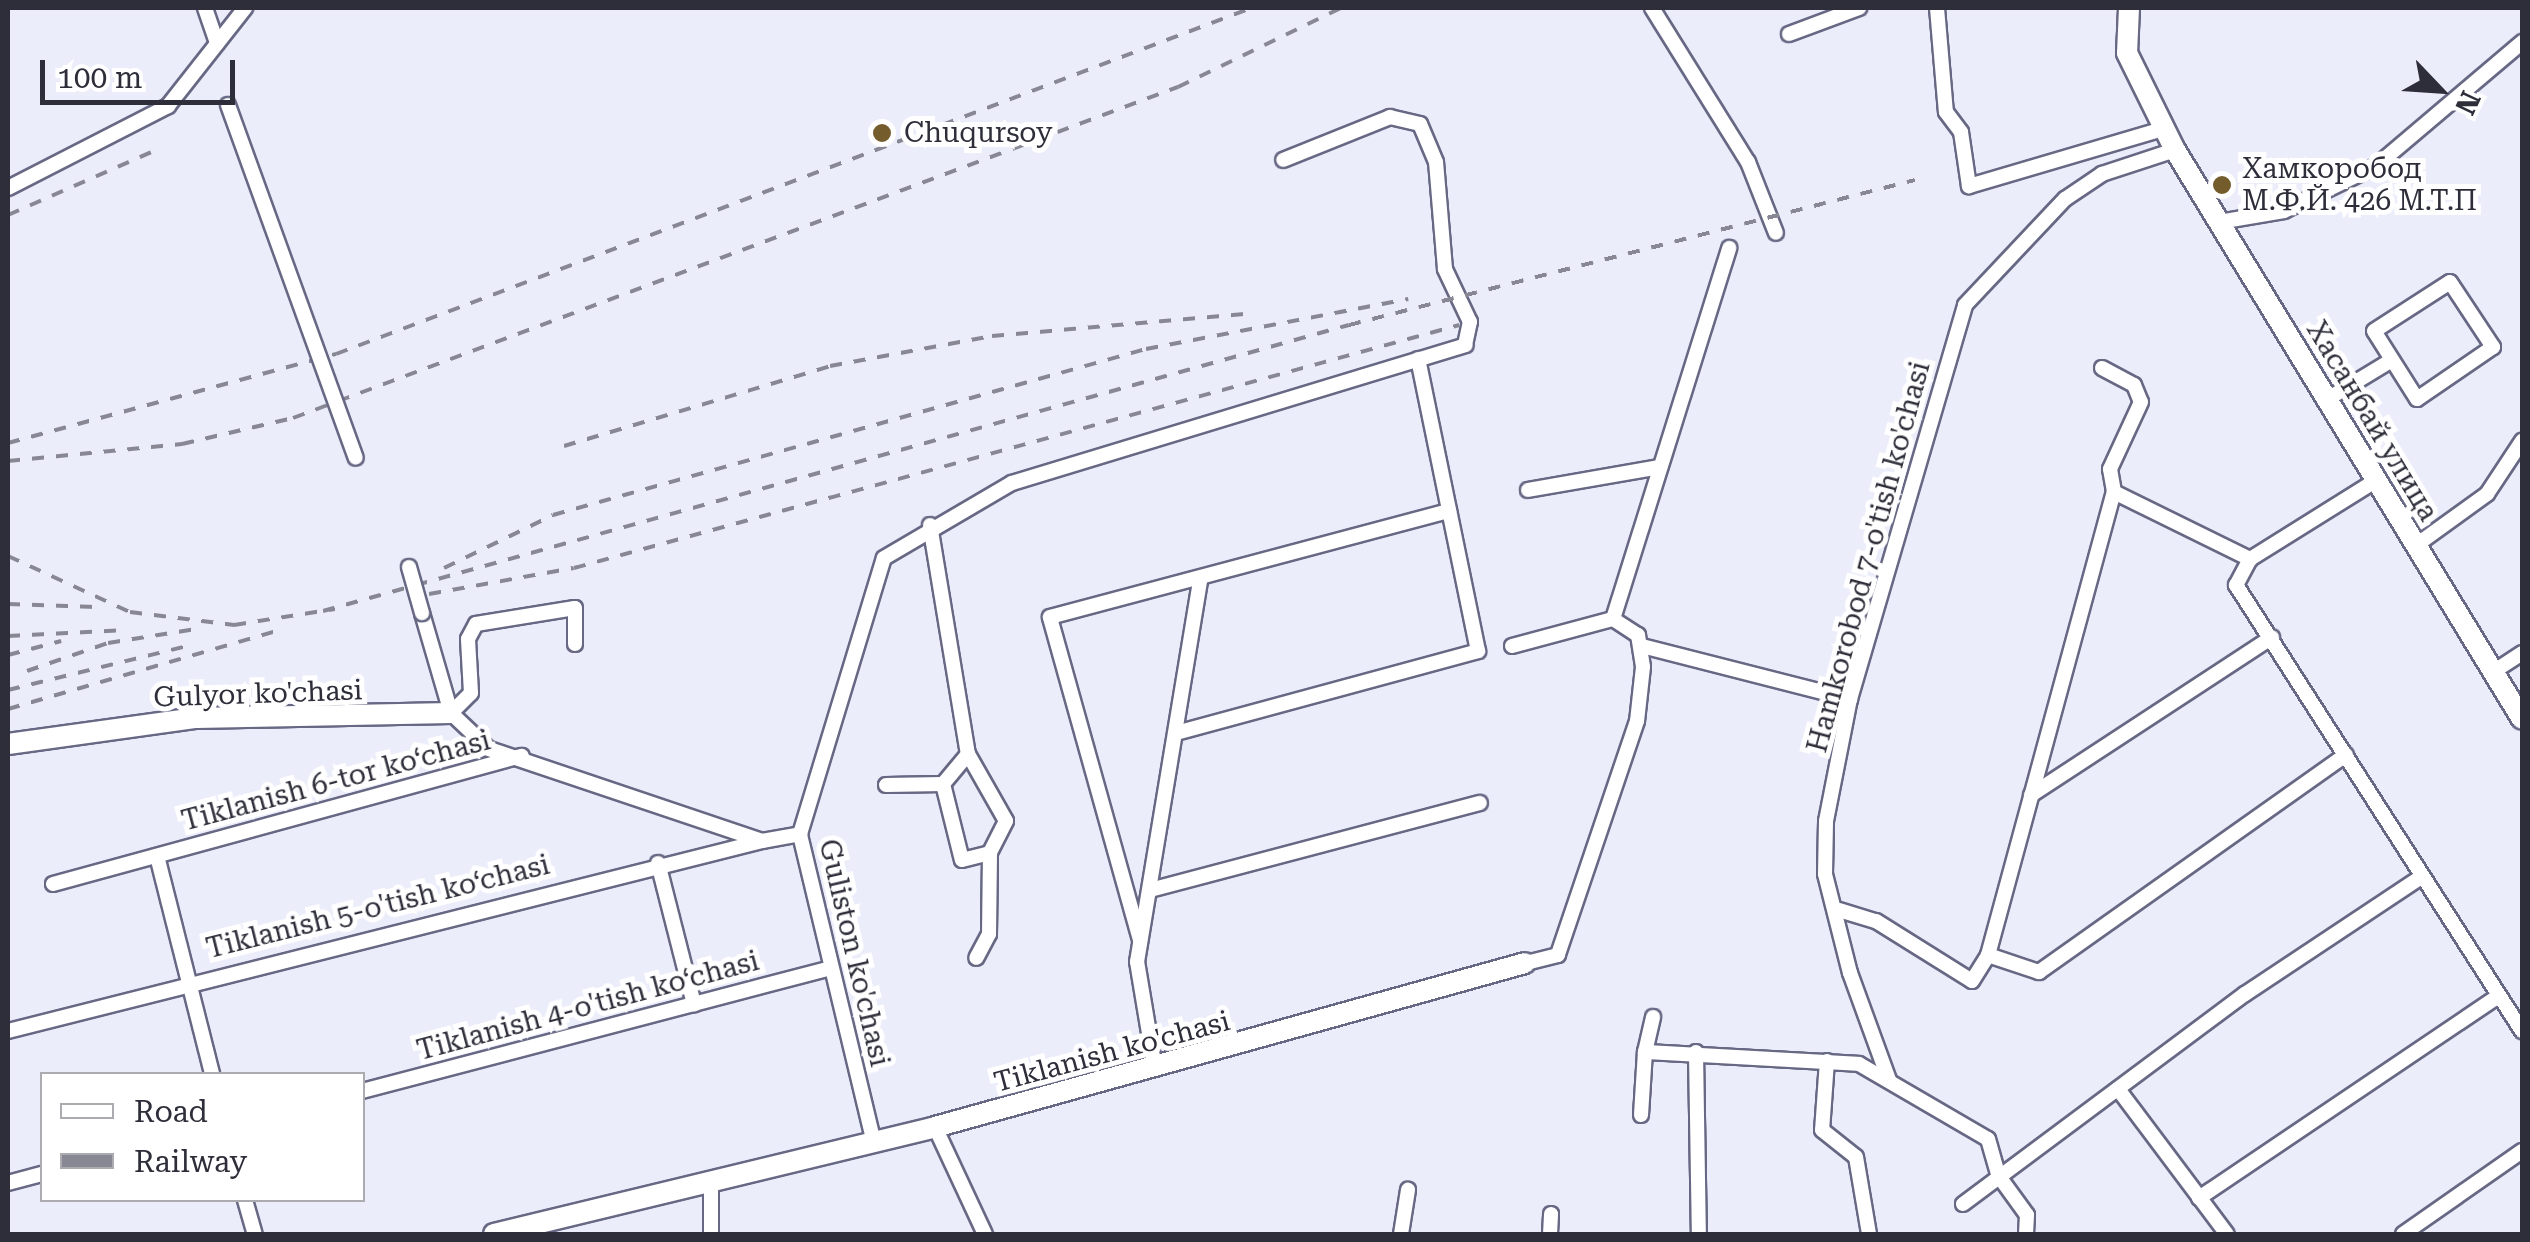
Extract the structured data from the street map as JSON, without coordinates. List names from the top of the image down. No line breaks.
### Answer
{"streets":{"street":["Хасанбай улица","Hamkorobod 7-o'tish ko'chasi","Gulyor ko'chasi","Tiklanish 6-tor ko‘chasi","Tiklanish 5-o'tish ko‘chasi","Guliston ko'chasi","Tiklanish 4-o'tish ko‘chasi","Tiklanish ko'chasi"]},"crossings":[["Хасанбай улица","Hamkorobod 7-o'tish ko'chasi"],["Tiklanish 6-tor ko‘chasi","Tiklanish 5-o'tish ko‘chasi"],["Tiklanish 6-tor ko‘chasi","Guliston ko'chasi"],["Guliston ko'chasi","Tiklanish 4-o'tish ko‘chasi"],["Guliston ko'chasi","Tiklanish ko'chasi"]],"places":["Chuqursoy","Хамкоробод М.Ф.Й. 426 М.Т.П"],"legend":["Road","Railway"],"scale_bar":"100 m","north":"bottom right"}
